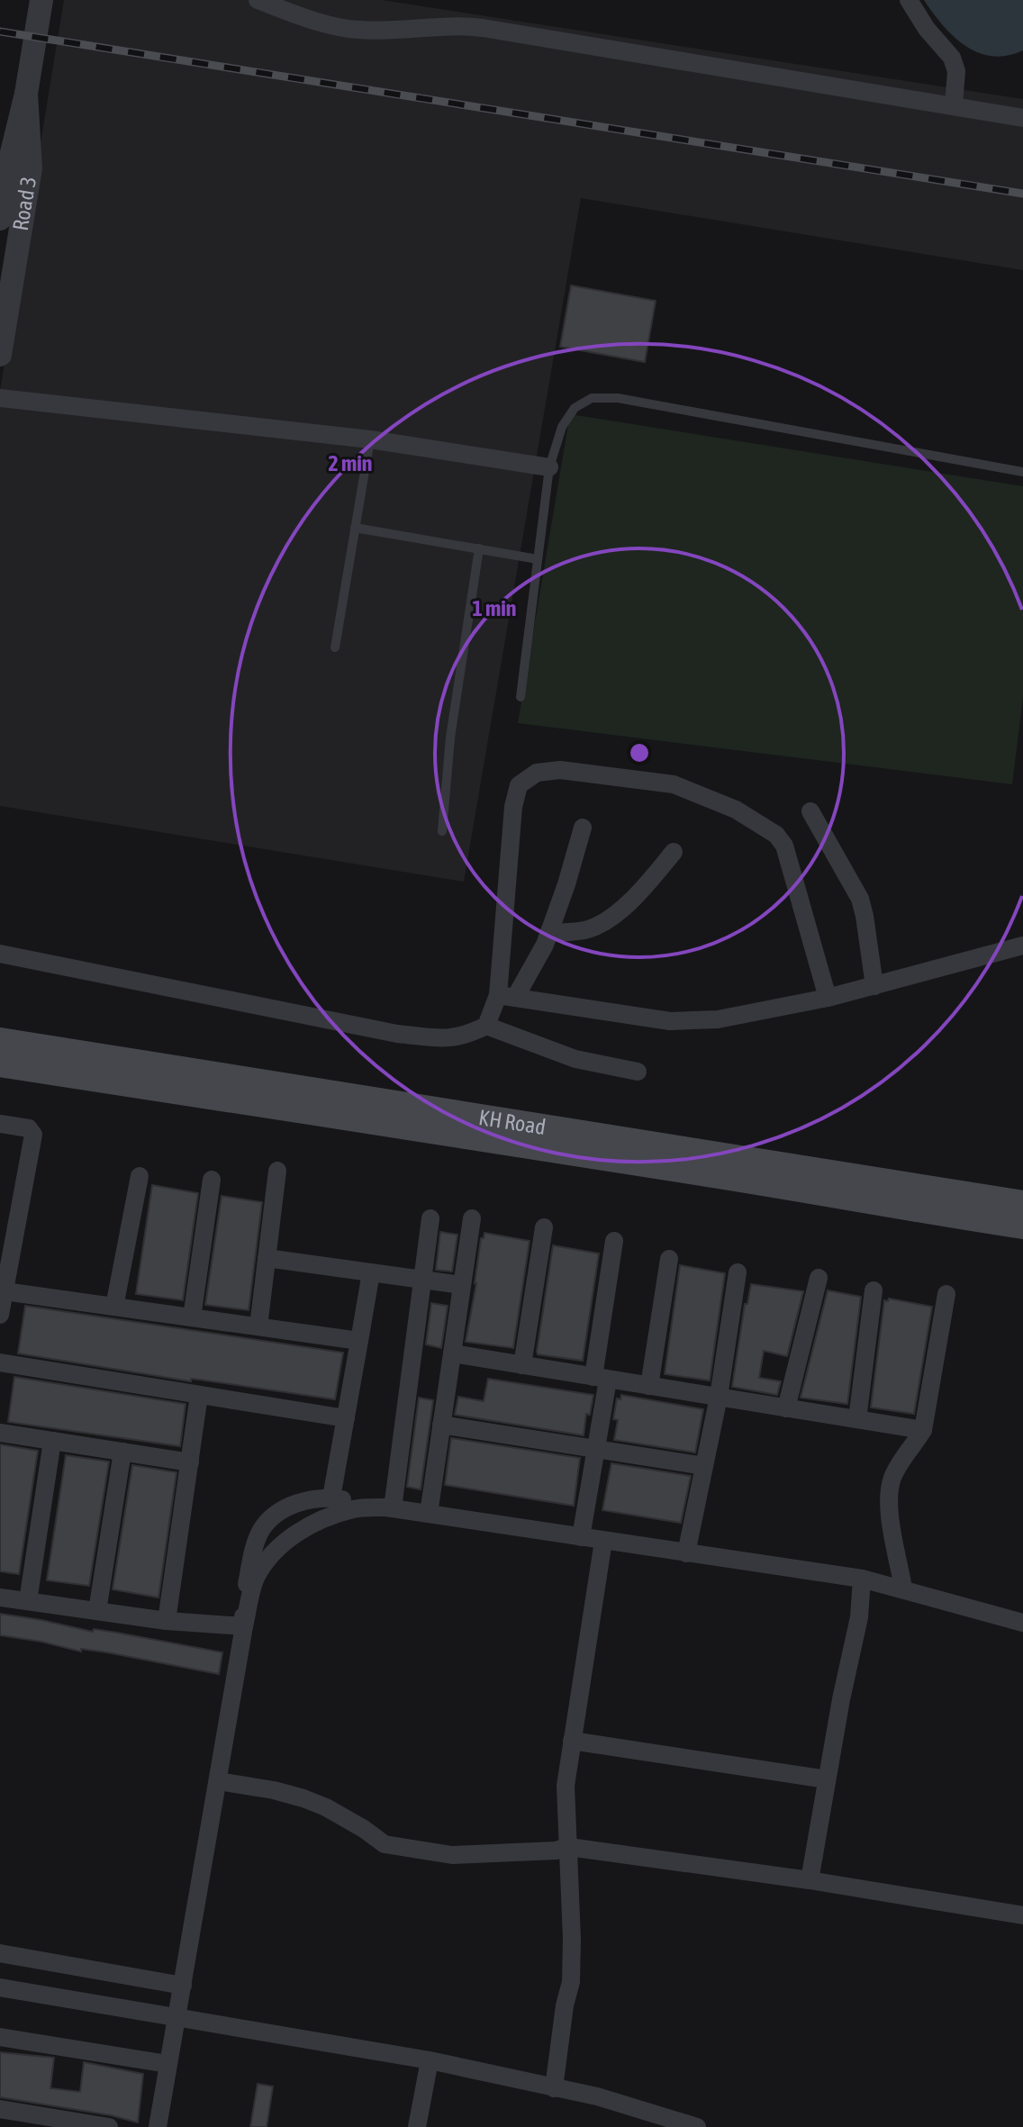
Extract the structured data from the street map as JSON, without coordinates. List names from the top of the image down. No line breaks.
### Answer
{"streets":{"main road":["KH Road"],"street":["Road 3"]},"rings":["2 min","1 min"]}
